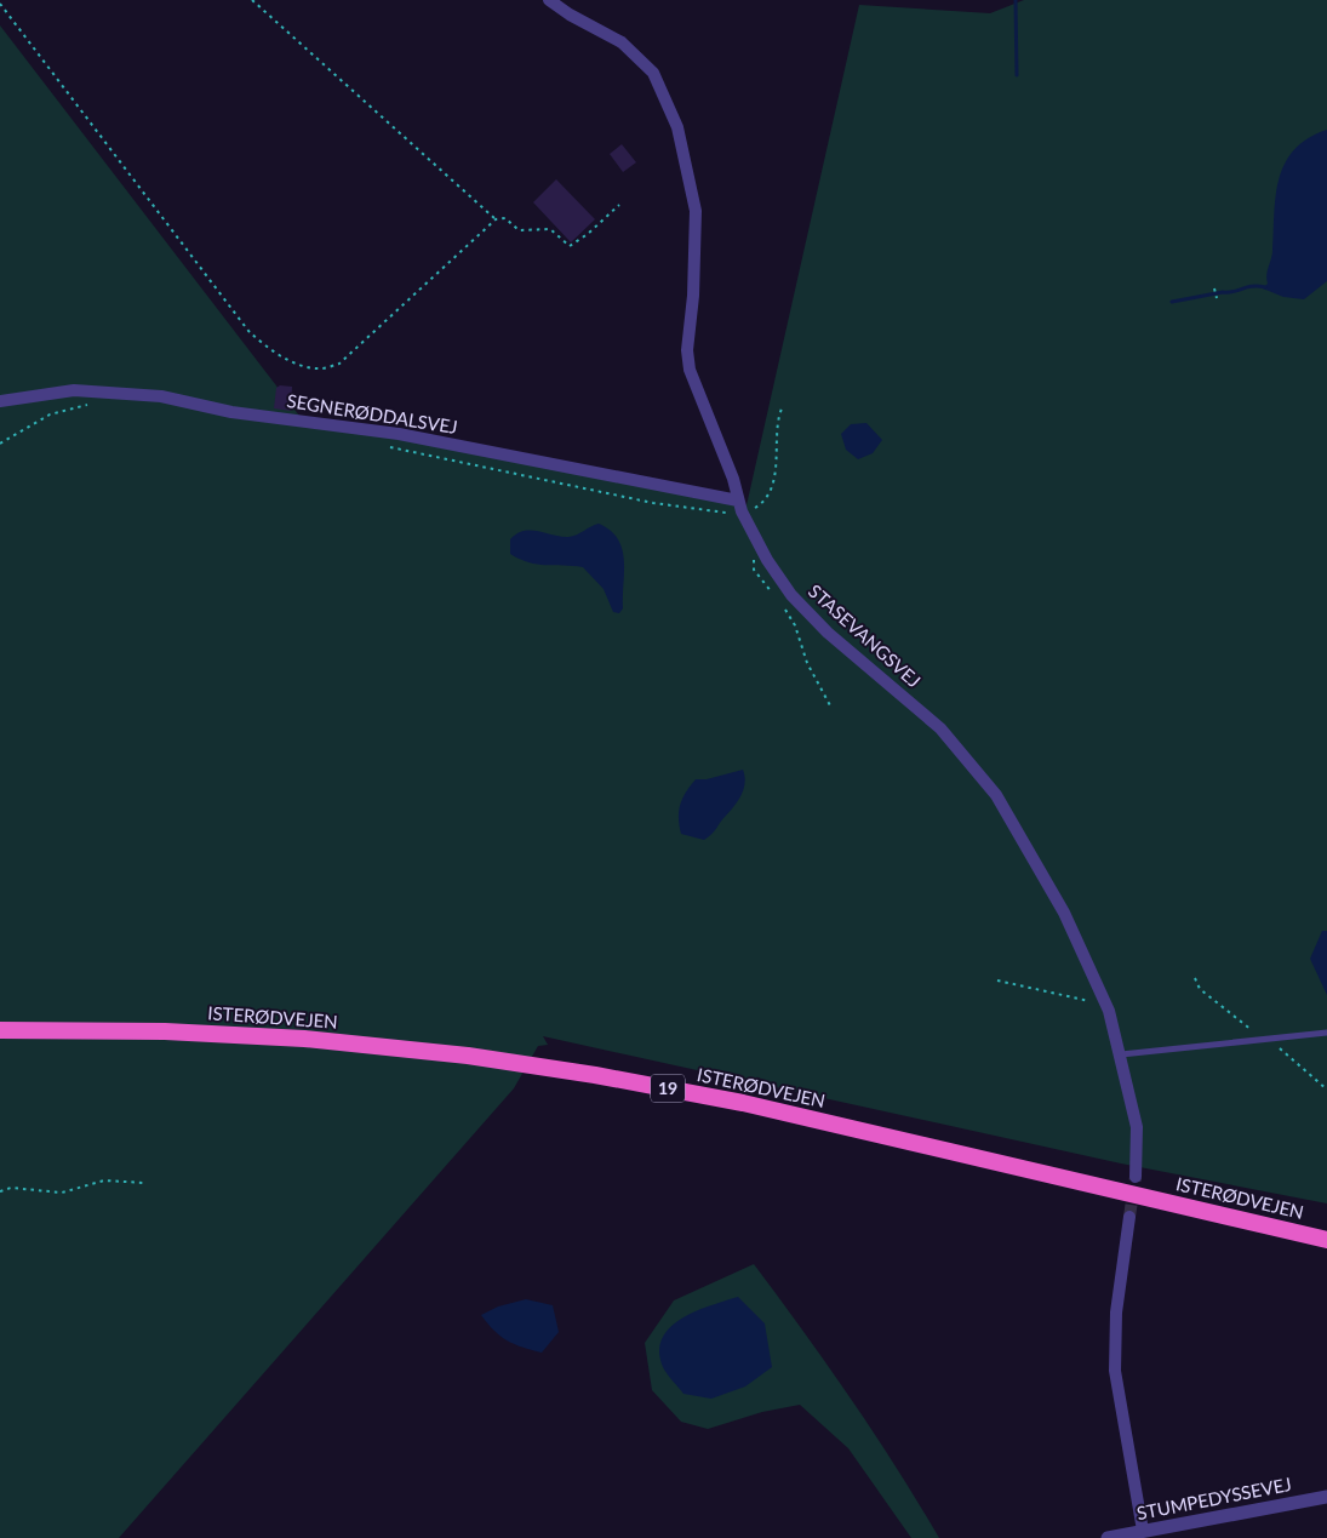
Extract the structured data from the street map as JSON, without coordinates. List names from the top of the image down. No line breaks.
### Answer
{"streets":{"highway":["ISTERØDVEJEN","19"],"street":["SEGNERØDDALSVEJ","STASEVANGSVEJ","STUMPEDYSSEVEJ"]},"crossings":[["SEGNERØDDALSVEJ","STASEVANGSVEJ"]]}
